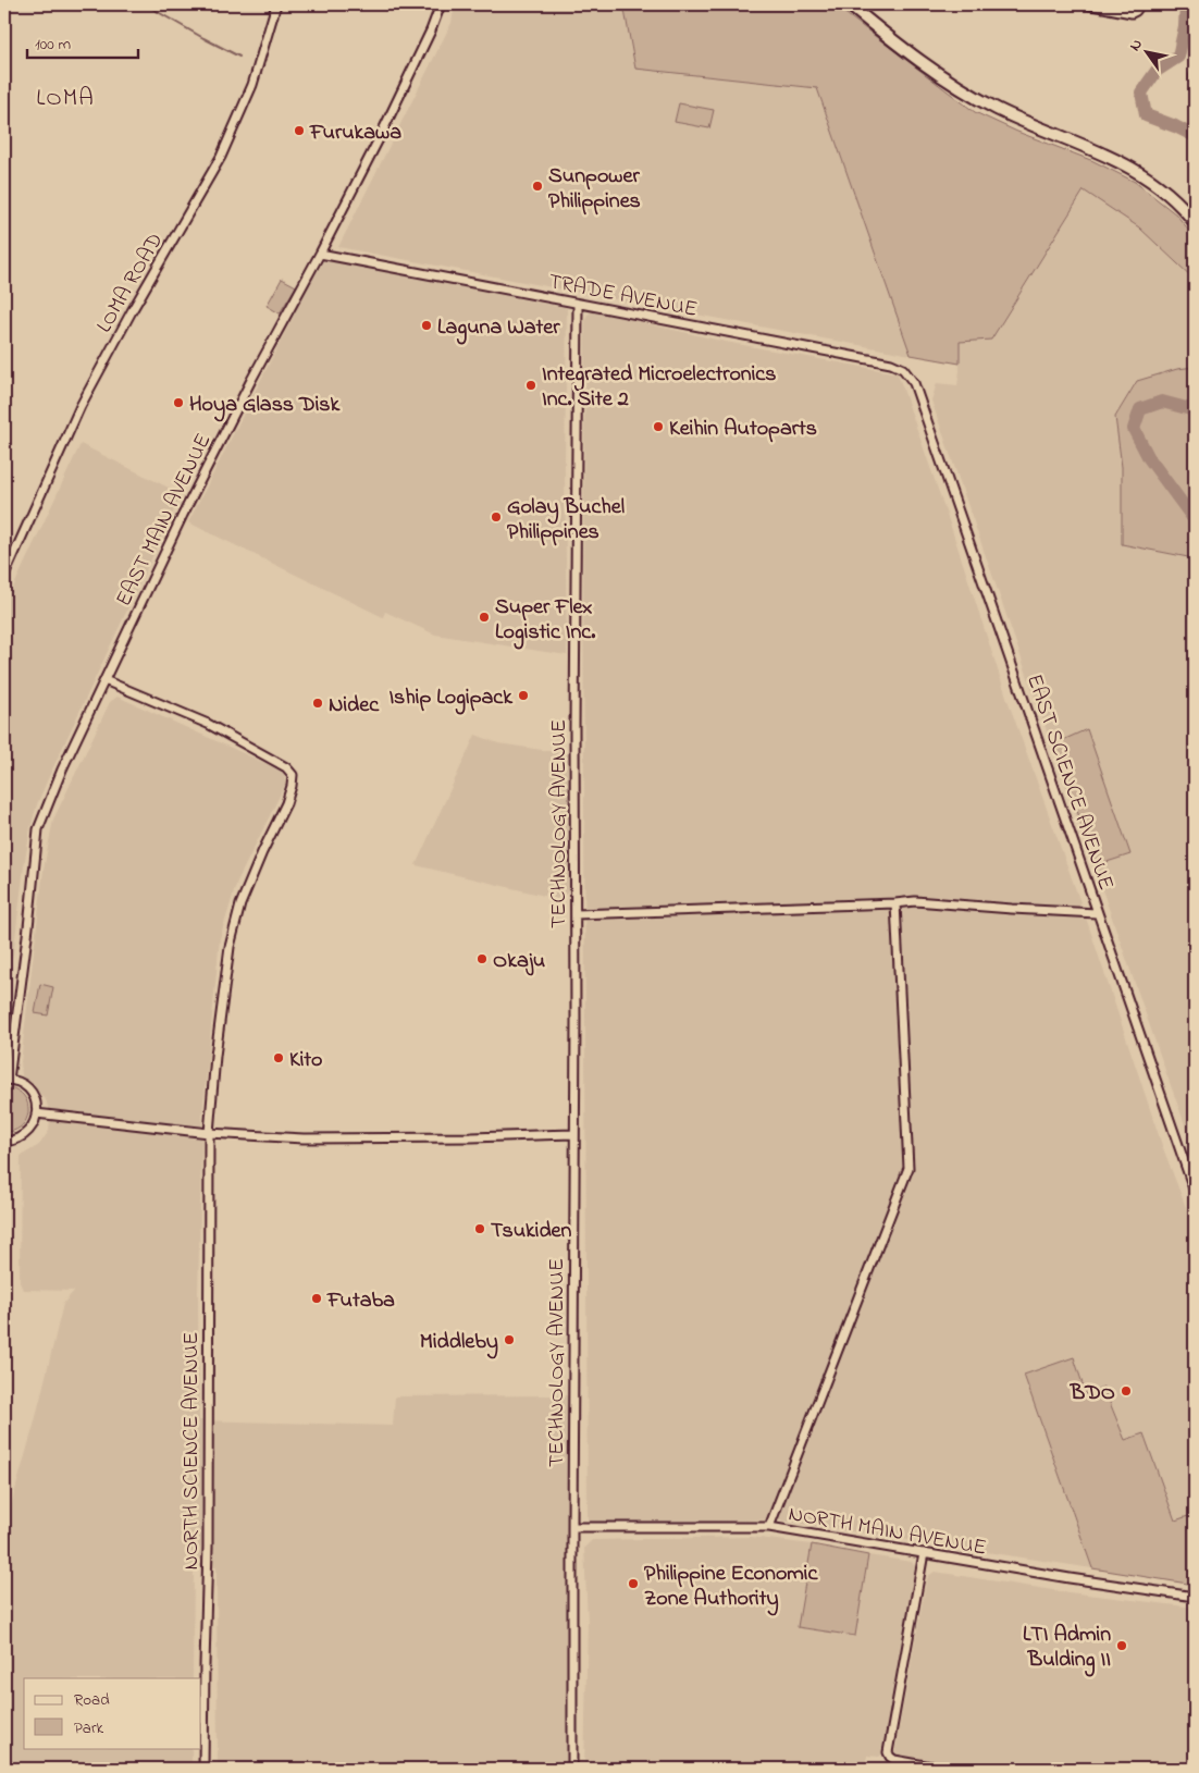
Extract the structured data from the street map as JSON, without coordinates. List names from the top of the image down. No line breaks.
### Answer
{"streets":{"street":["LOMA ROAD","TRADE AVENUE","EAST MAIN AVENUE","EAST SCIENCE AVENUE","TECHNOLOGY AVENUE","NORTH SCIENCE AVENUE","NORTH MAIN AVENUE"]},"crossings":[["TRADE AVENUE","EAST MAIN AVENUE"],["TRADE AVENUE","EAST SCIENCE AVENUE"],["TRADE AVENUE","TECHNOLOGY AVENUE"],["EAST MAIN AVENUE","NORTH SCIENCE AVENUE"],["TECHNOLOGY AVENUE","NORTH MAIN AVENUE"]],"districts":["LOMA"],"places":["Furukawa","Sunpower Philippines","Laguna Water","Integrated Microelectronics Inc. Site 2","Hoya Glass Disk","Keihin Autoparts","Golay Buchel Philippines","Super Flex Logistic Inc.","Iship Logipack","Nidec","Okaju","Kito","Tsukiden","Futaba","Middleby","BDO","Philippine Economic Zone Authority","LTI Admin Bulding II"],"legend":["Road","Park"],"scale_bar":"100 m","north":"top left"}
